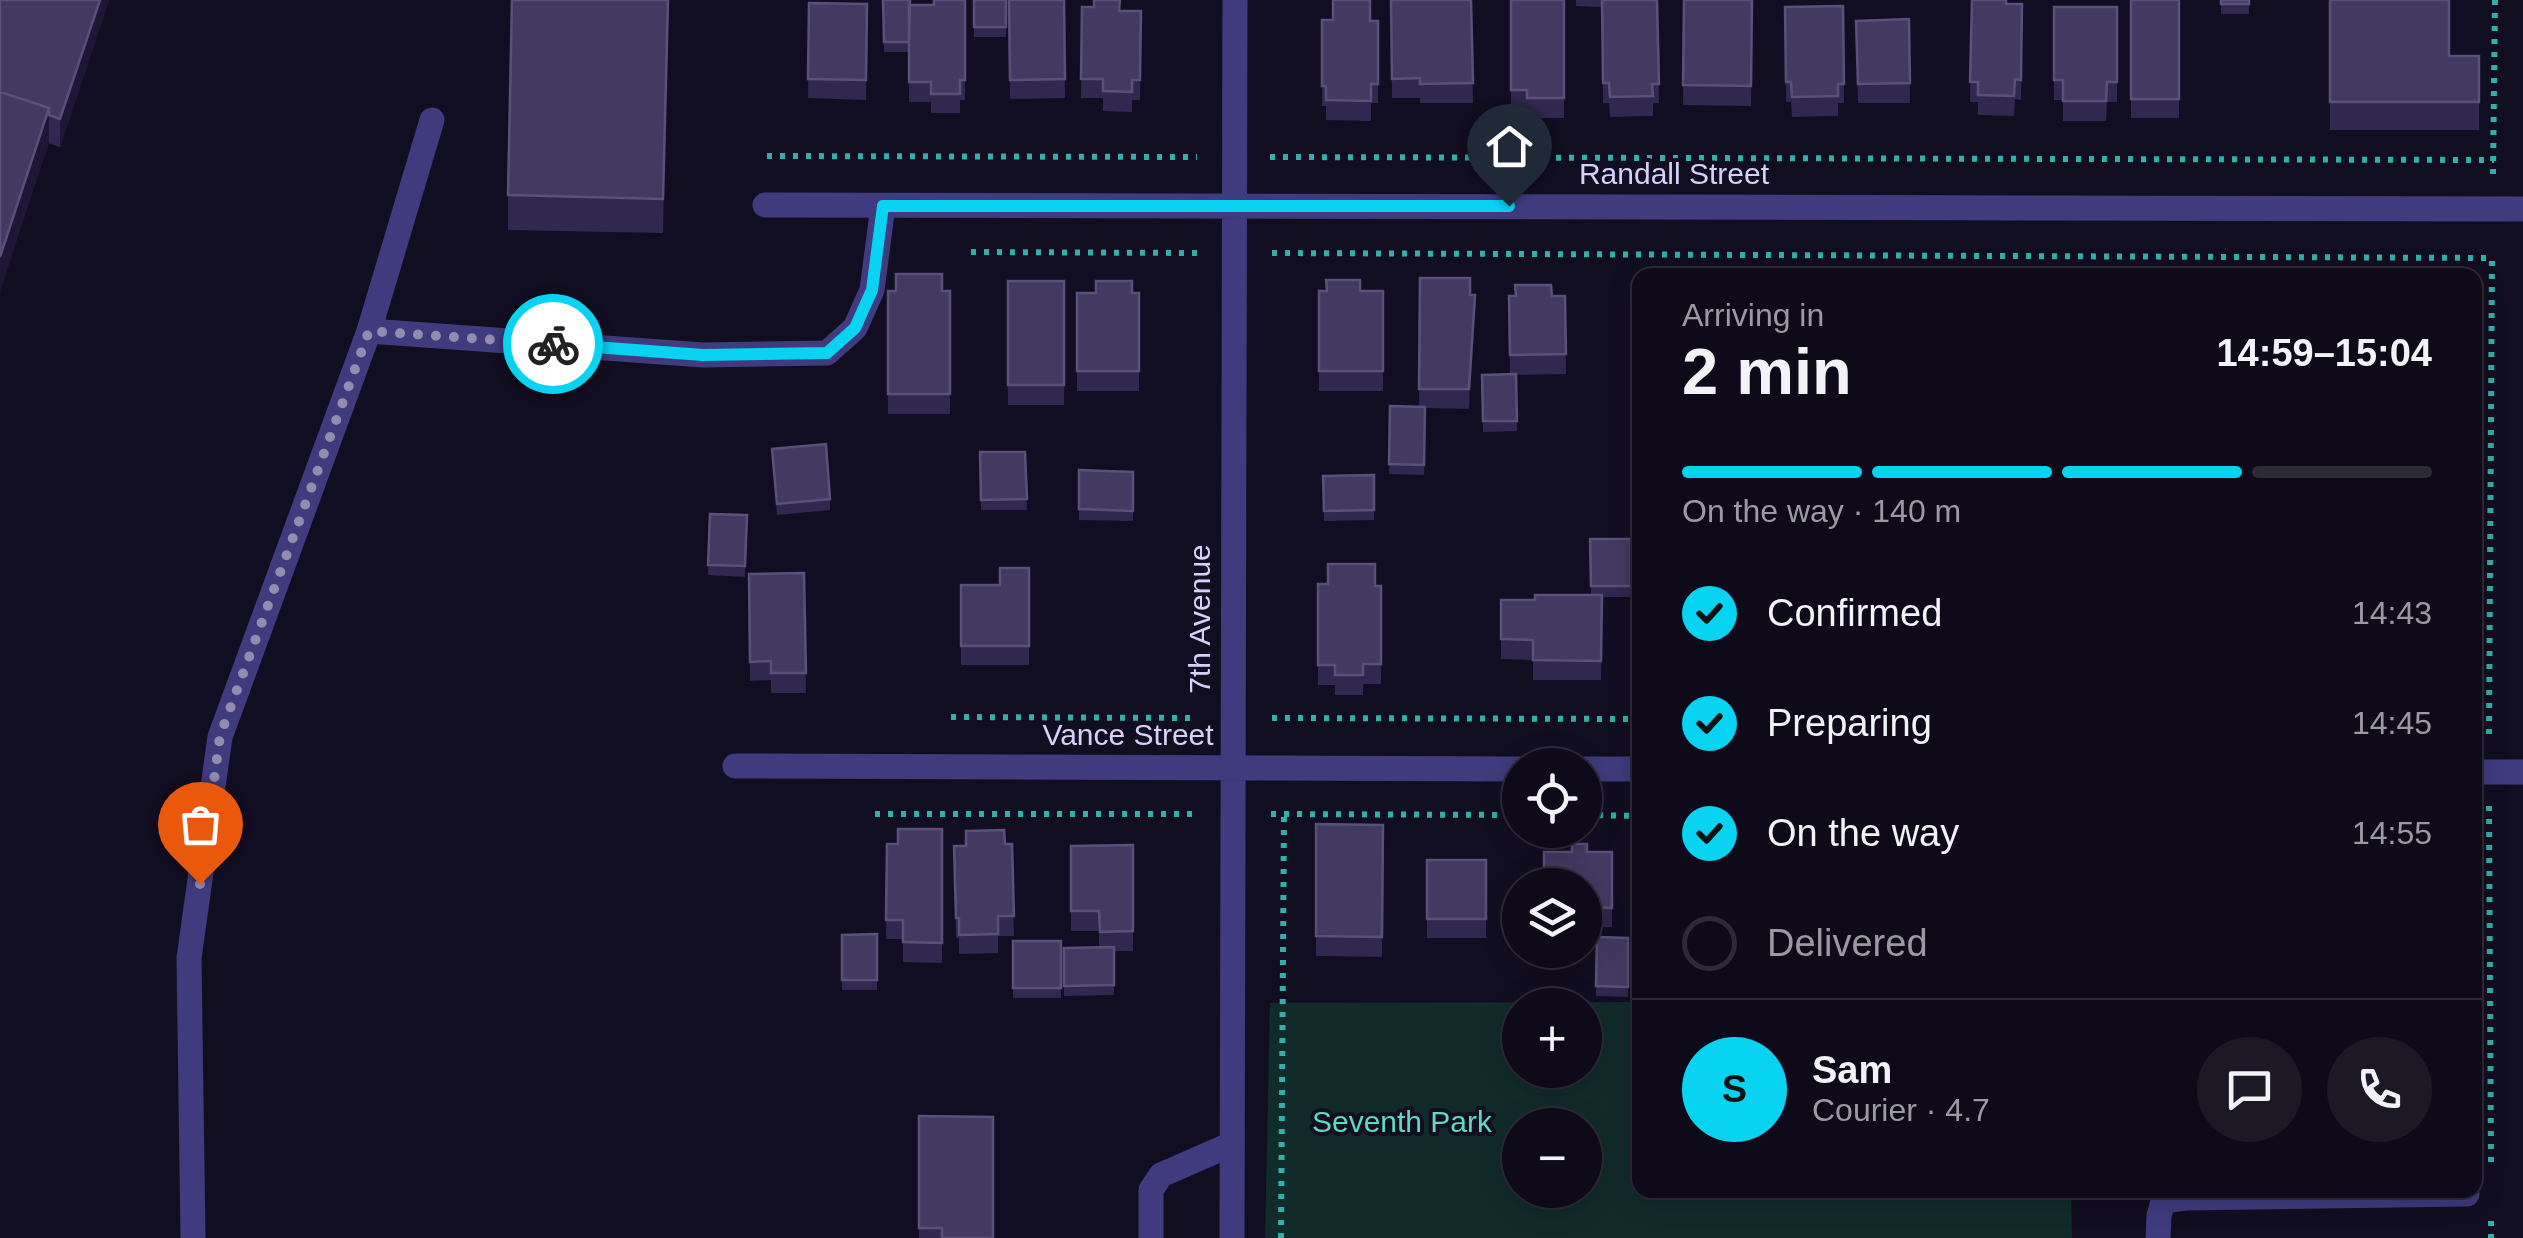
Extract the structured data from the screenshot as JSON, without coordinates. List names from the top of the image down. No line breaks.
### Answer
{"streets":{"street":["Randall Street","7th Avenue","Vance Street"]},"crossings":[["Randall Street","7th Avenue"],["7th Avenue","Vance Street"]],"parks":["Seventh Park"],"page":{"heading":["2 min","Arriving in","14:59–15:04"],"panel":["Sam","Courier · 4.7"],"bar":"On the way · 140 m","list":[["Confirmed","14:43"],["Preparing","14:45"],["On the way","14:55"],"Delivered"],"map_buttons":["+","−"],"round":"S"}}
